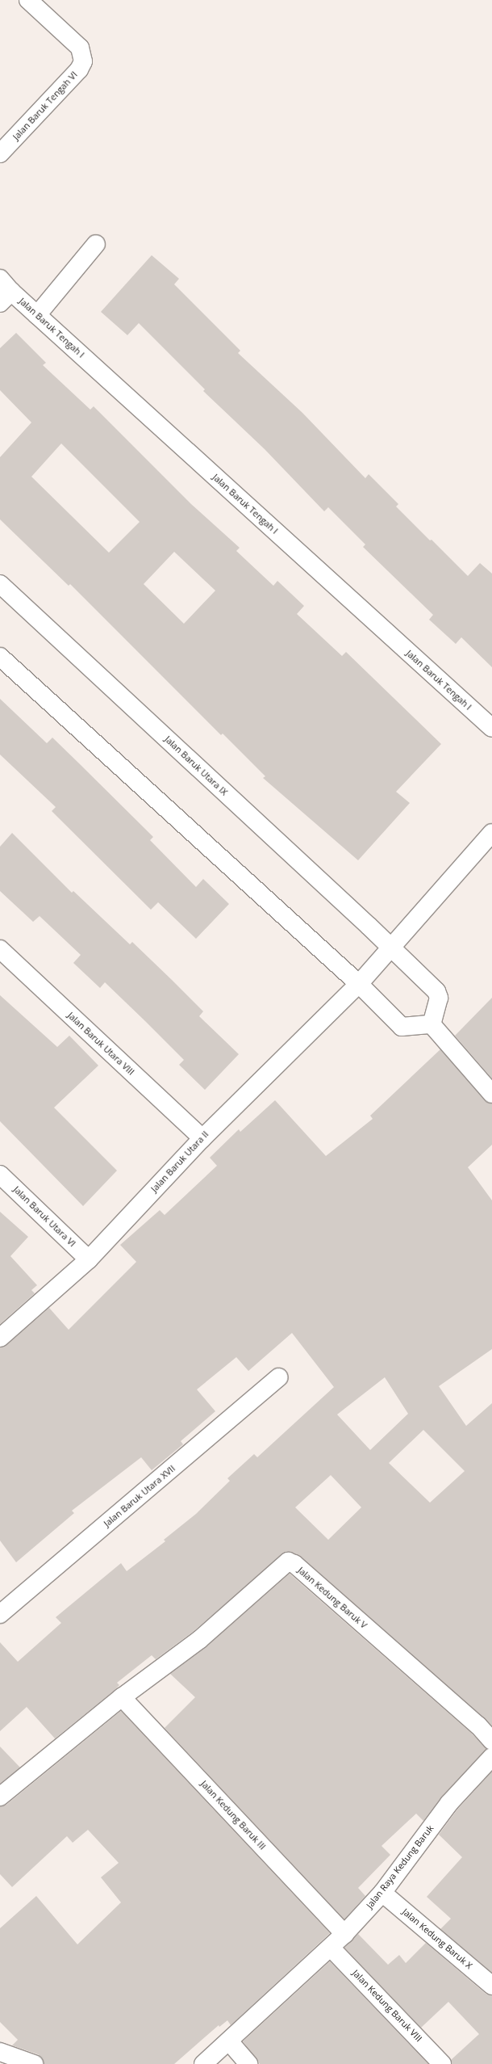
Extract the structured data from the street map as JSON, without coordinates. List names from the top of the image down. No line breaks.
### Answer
{"streets":{"street":["Jalan Baruk Tengah VI","Jalan Baruk Tengah I","Jalan Baruk Utara IX","Jalan Baruk Utara VIII","Jalan Baruk Utara II","Jalan Baruk Utara VI","Jalan Baruk Utara XVII","Jalan Kedung Baruk V","Jalan Kedung Baruk III","Jalan Raya Kedung Baruk","Jalan Kedung Baruk X","Jalan Kedung Baruk VIII"]},"crossings":[["Jalan Baruk Utara IX","Jalan Baruk Utara II"],["Jalan Baruk Utara VIII","Jalan Baruk Utara II"],["Jalan Baruk Utara II","Jalan Baruk Utara VI"],["Jalan Kedung Baruk V","Jalan Kedung Baruk III"],["Jalan Kedung Baruk III","Jalan Raya Kedung Baruk"],["Jalan Raya Kedung Baruk","Jalan Kedung Baruk X"],["Jalan Raya Kedung Baruk","Jalan Kedung Baruk VIII"]]}
